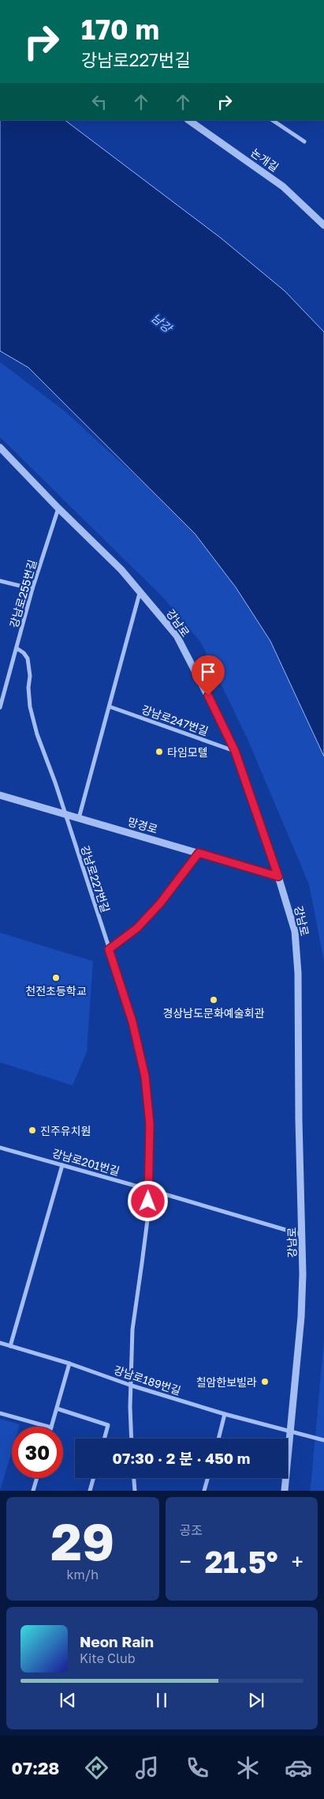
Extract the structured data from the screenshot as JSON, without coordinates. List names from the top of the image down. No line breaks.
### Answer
{"streets":{"street":["논개길","강남로255번길","강남로","강남로247번길","망경로","강남로227번길","강남로201번길","강남로189번길"]},"crossings":[["강남로255번길","강남로"],["강남로255번길","강남로227번길"],["강남로","강남로247번길"],["강남로","망경로"],["강남로","강남로201번길"],["강남로","강남로189번길"],["망경로","강남로227번길"],["강남로227번길","강남로201번길"],["강남로227번길","강남로189번길"]],"water":["남강"],"places":["타임모텔","천전초등학교","경상남도문화예술회관","진주유치원","칠암한보빌라"],"page":{"turn":["170 m","강남로227번길"],"limit":"30","trip":"07:30 · 2 분 · 450 m","tile":[["29","km/h"],"공조"],"heat":["−","21.5°","+"],"song":["Neon Rain","Kite Club"],"tabs":"07:28"}}
